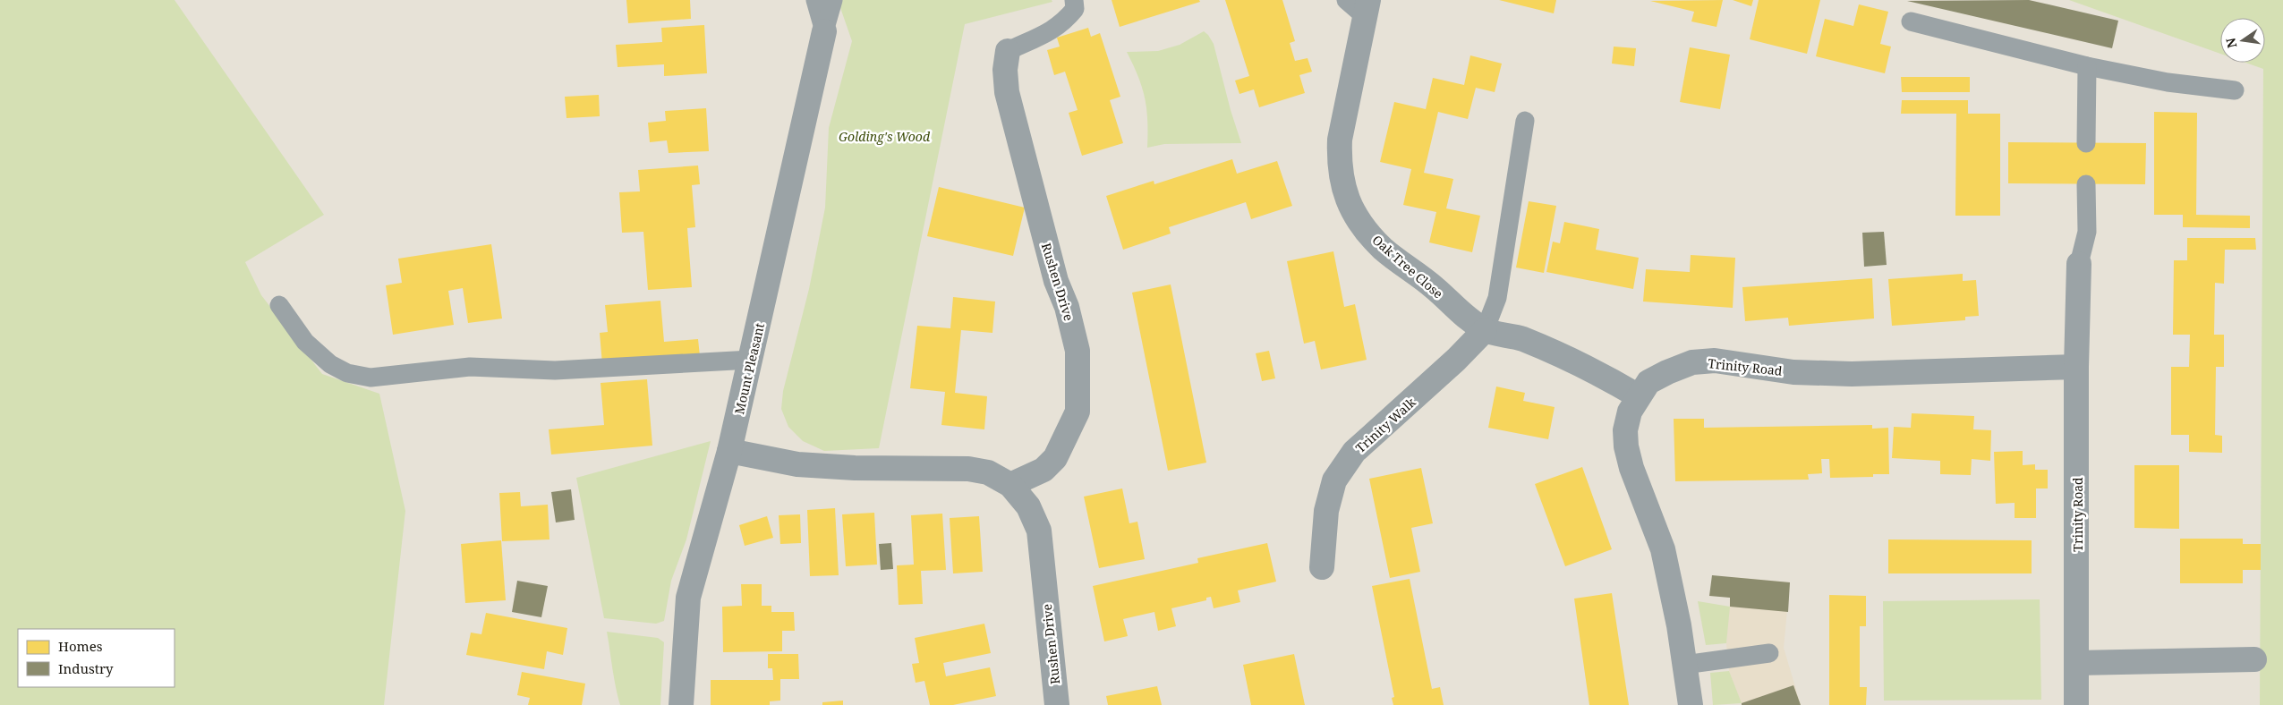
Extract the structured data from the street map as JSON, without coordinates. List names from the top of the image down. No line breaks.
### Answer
{"streets":{"street":["Oak Tree Close","Rushen Drive","Trinity Road","Mount Pleasant","Trinity Walk"]},"crossings":[["Oak Tree Close","Trinity Road"],["Oak Tree Close","Trinity Walk"],["Rushen Drive","Mount Pleasant"]],"parks":["Golding's Wood"],"legend":["Homes","Industry"],"north":"left"}
